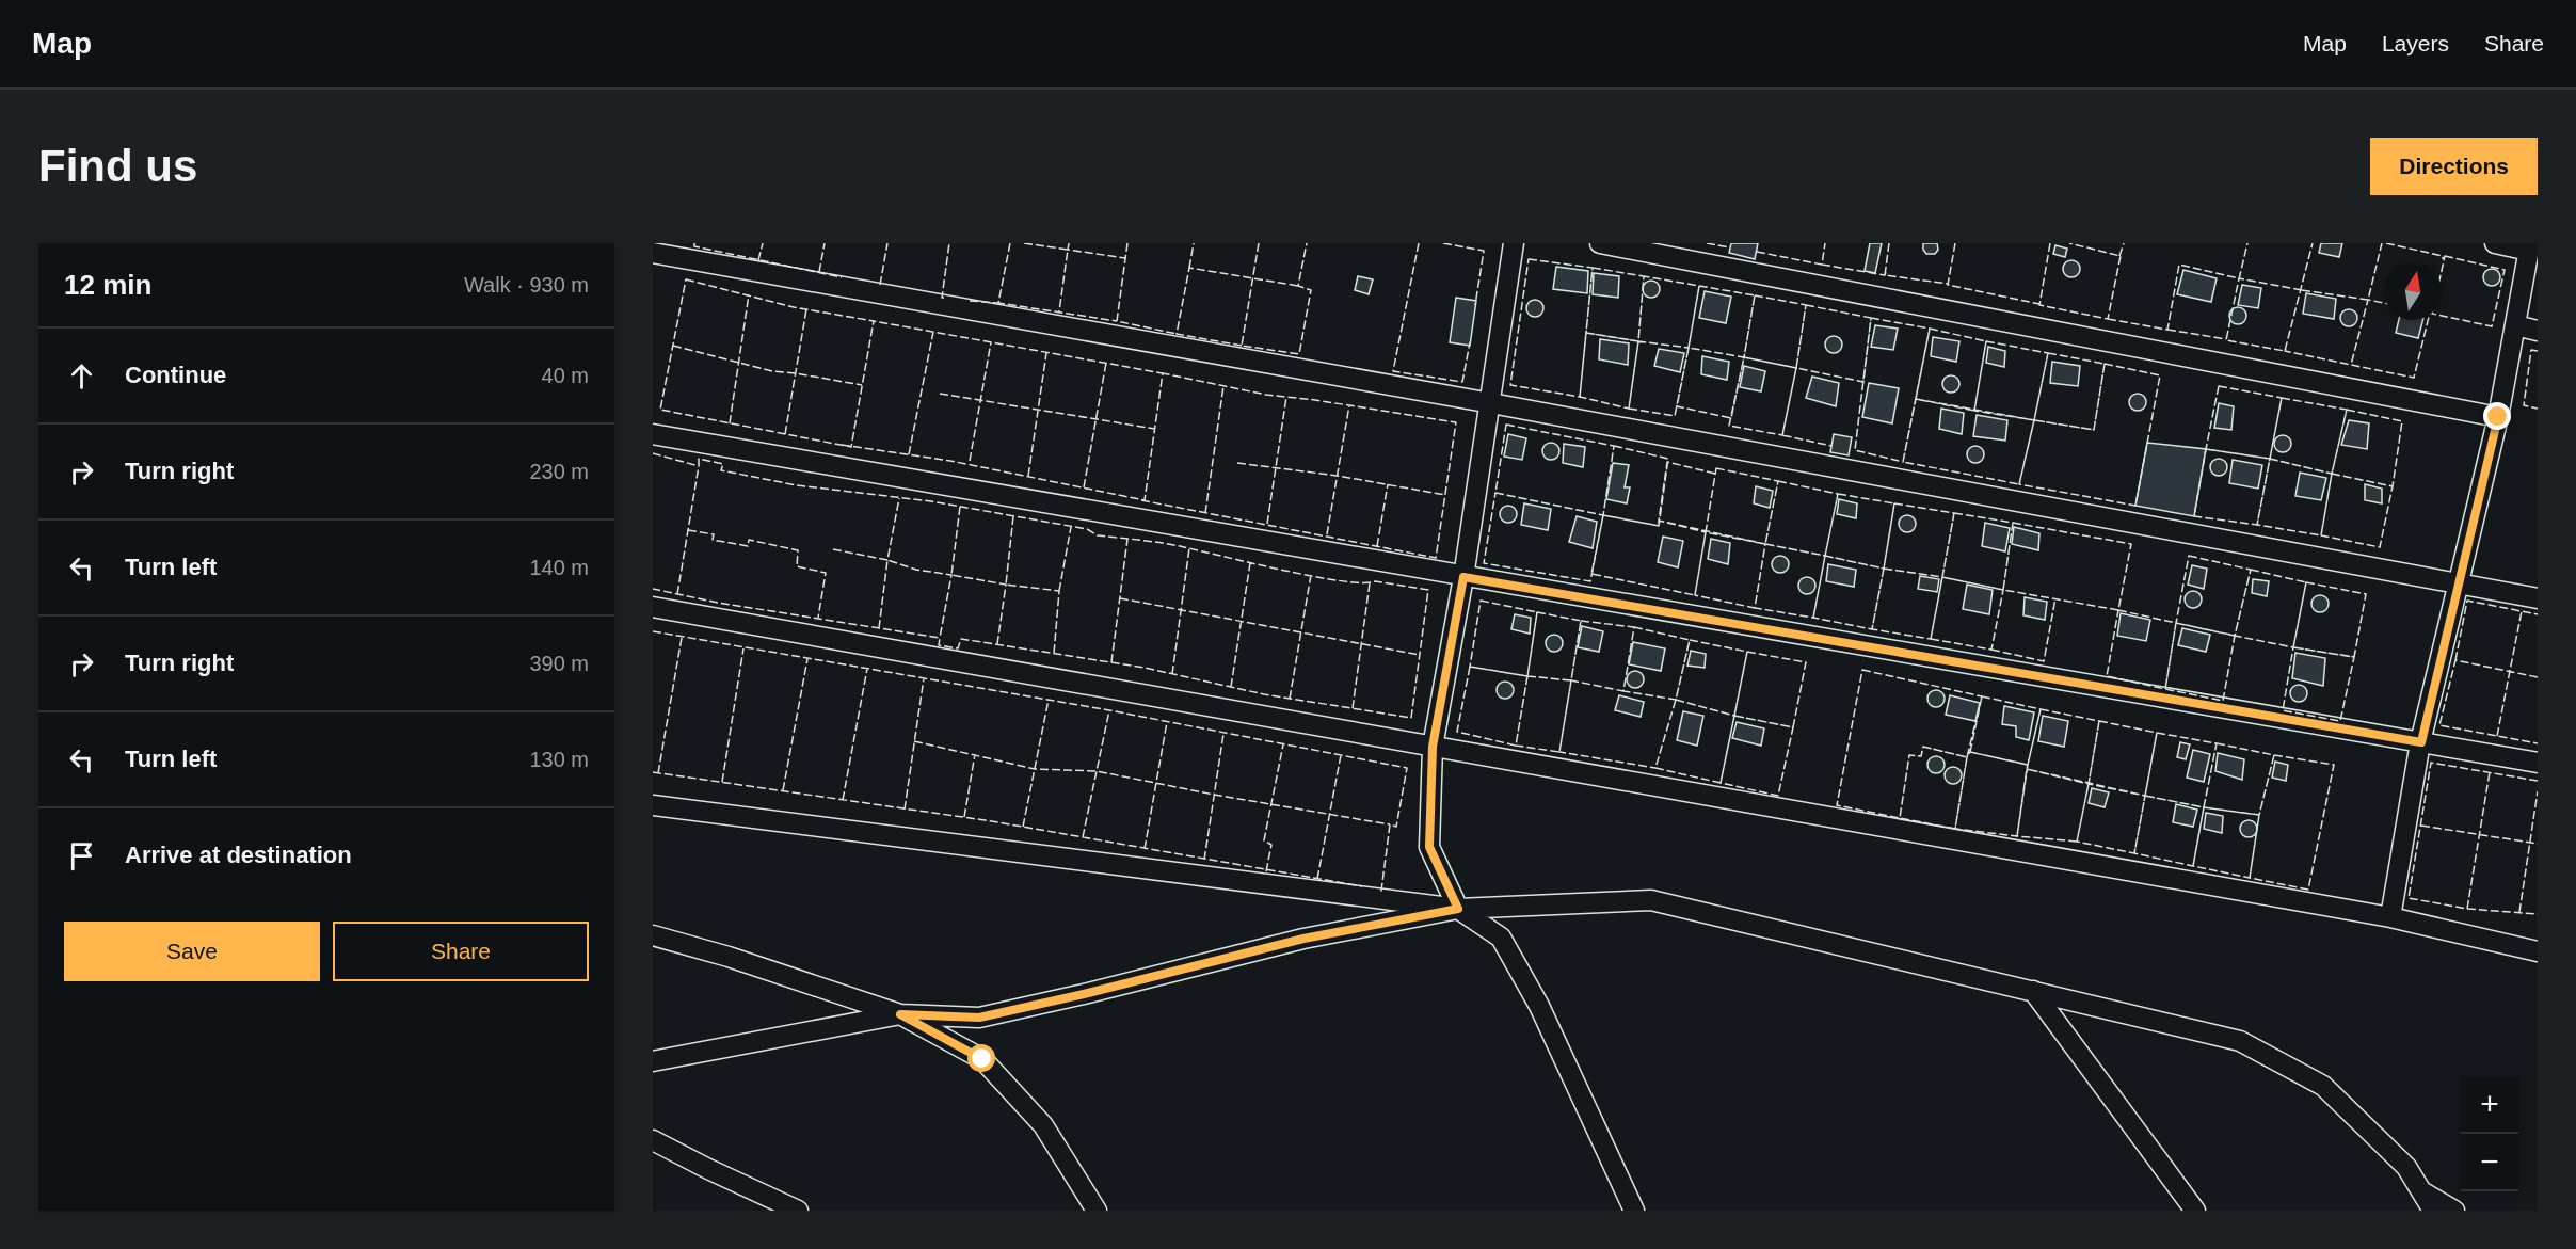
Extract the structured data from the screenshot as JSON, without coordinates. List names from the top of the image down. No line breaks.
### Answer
{"north":"top","page":{"header":"Map","nav":["Map","Layers","Share"],"buttons":["Directions",["Save","Share"]],"title":"Find us","heading":["12 min","Walk · 930 m"],"list":[["Continue","40 m"],["Turn right","230 m"],["Turn left","140 m"],["Turn right","390 m"],["Turn left","130 m"],"Arrive at destination"],"map_buttons":["+","−"]}}
